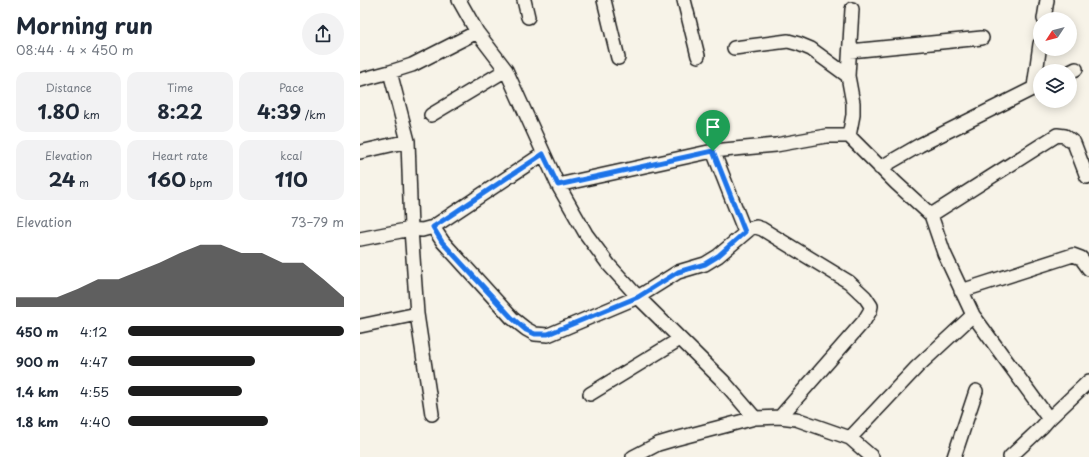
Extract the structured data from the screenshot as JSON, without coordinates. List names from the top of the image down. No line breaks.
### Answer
{"north":"bottom left","page":{"heading":["Morning run","08:44 · 4 × 450 m"],"stats":[["Distance","1.80 km"],["Time","8:22"],["Pace","4:39 /km"],["Elevation","24 m"],["Heart rate","160 bpm"],["kcal","110"]],"chart":["Elevation","73–79 m"],"list":[{"name":"450 m","note":"4:12"},{"name":"900 m","note":"4:47"},{"name":"1.4 km","note":"4:55"},{"name":"1.8 km","note":"4:40"}]}}
